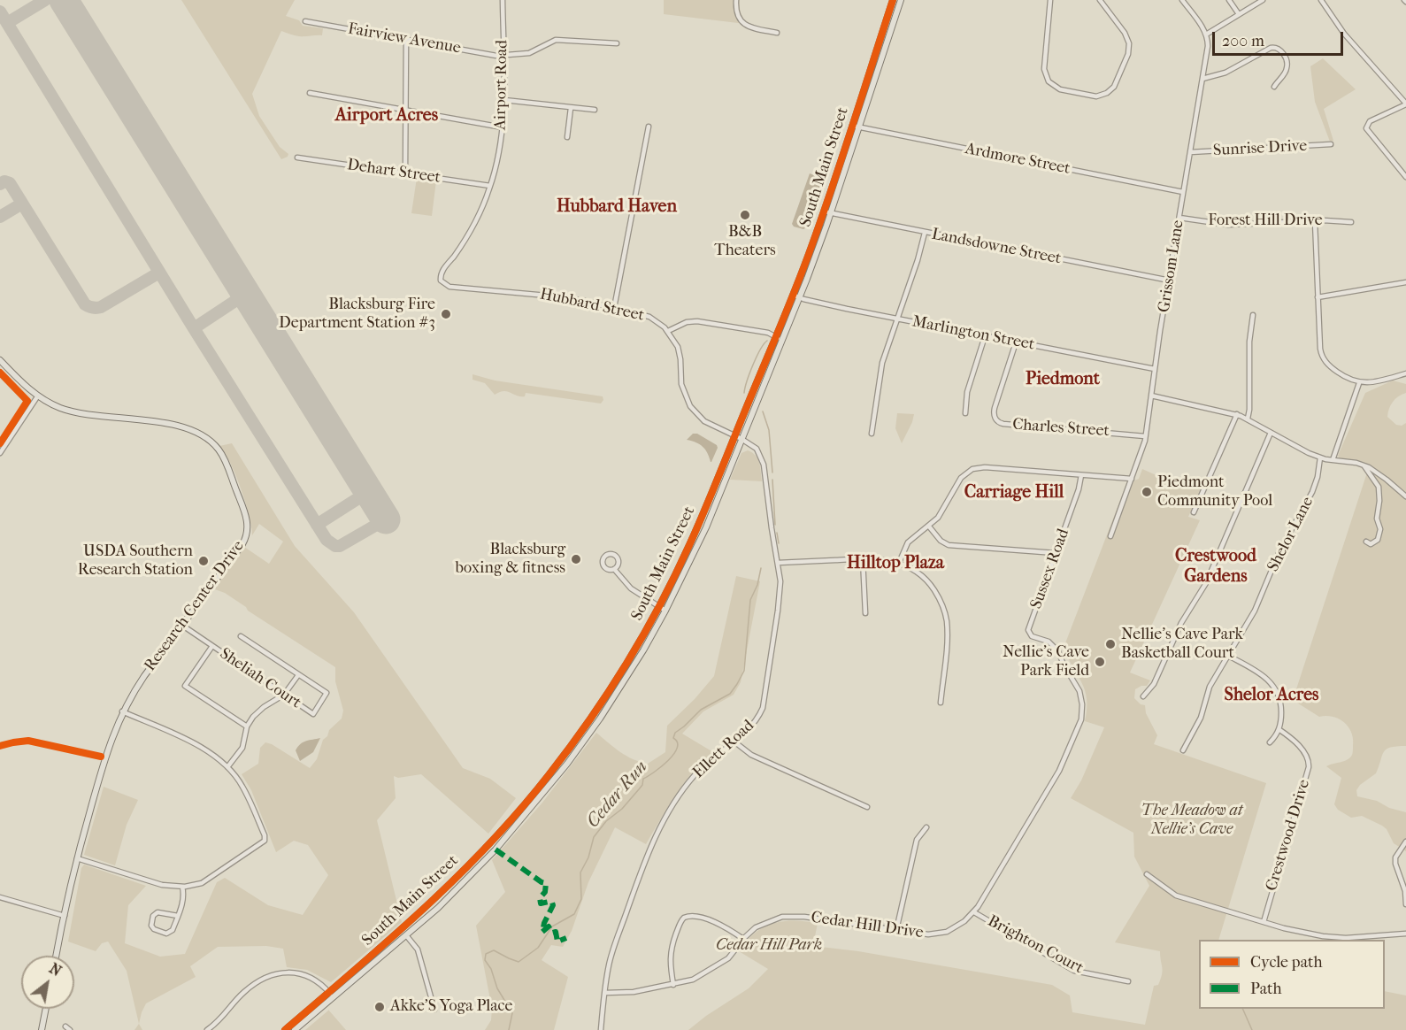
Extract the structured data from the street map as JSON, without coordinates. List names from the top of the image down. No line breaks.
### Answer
{"streets":{"main road":["South Main Street","Research Center Drive"],"street":["Fairview Avenue","Airport Road","Sunrise Drive","Ardmore Street","Dehart Street","Forest Hill Drive","Landsdowne Street","Grissom Lane","Hubbard Street","Marlington Street","Charles Street","Shelor Lane","Sussex Road","Sheliah Court","Ellett Road","Crestwood Drive","Cedar Hill Drive","Brighton Court"]},"crossings":[["Fairview Avenue","Airport Road"],["Airport Road","Dehart Street"],["Airport Road","Hubbard Street"],["Sunrise Drive","Grissom Lane"],["Ardmore Street","South Main Street"],["Ardmore Street","Grissom Lane"],["South Main Street","Landsdowne Street"],["South Main Street","Hubbard Street"],["South Main Street","Marlington Street"],["South Main Street","Ellett Road"],["Forest Hill Drive","Grissom Lane"],["Landsdowne Street","Grissom Lane"],["Grissom Lane","Marlington Street"],["Grissom Lane","Charles Street"],["Hubbard Street","Ellett Road"],["Marlington Street","Charles Street"],["Sussex Road","Cedar Hill Drive"],["Research Center Drive","Sheliah Court"],["Ellett Road","Cedar Hill Drive"],["Cedar Hill Drive","Brighton Court"]],"districts":["Airport Acres","Hubbard Haven","Piedmont","Carriage Hill","Crestwood Gardens","Hilltop Plaza","Shelor Acres"],"water":["Cedar Run"],"parks":["The Meadow at Nellie's Cave","Cedar Hill Park"],"places":["B&B Theaters","Blacksburg Fire Department Station #3","Piedmont Community Pool","Blacksburg boxing & fitness","USDA Southern Research Station","Nellie's Cave Park Basketball Court","Nellie's Cave Park Field","Akke'S Yoga Place"],"legend":["Cycle path","Path"],"scale_bar":"200 m","north":"top right"}
